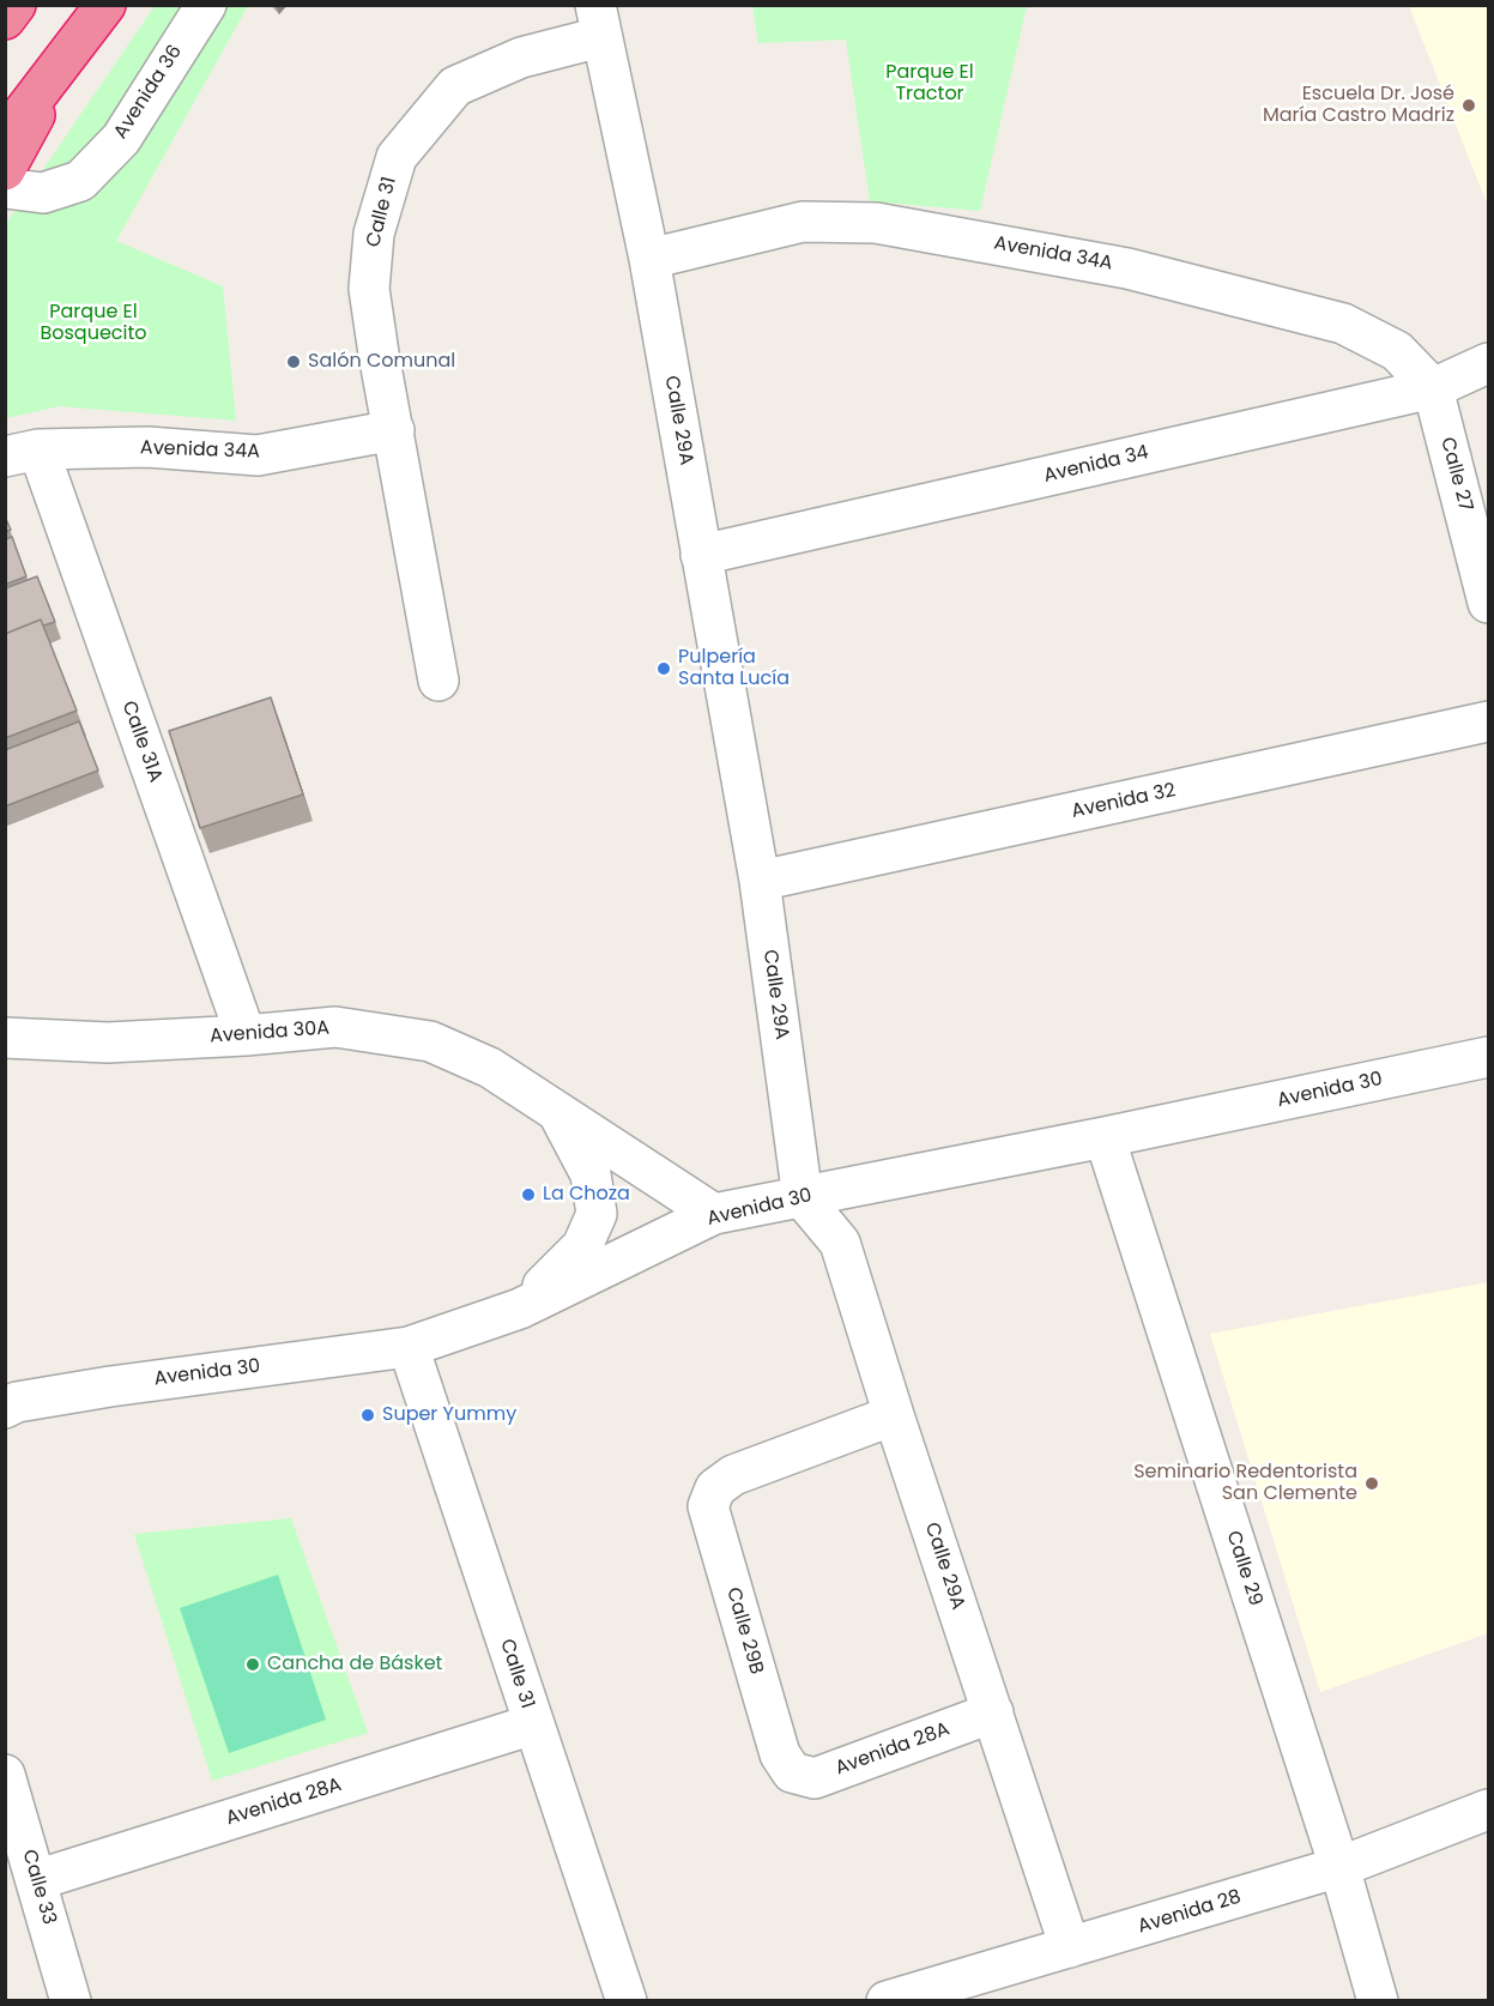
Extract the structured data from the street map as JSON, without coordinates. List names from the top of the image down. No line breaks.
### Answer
{"streets":{"street":["Avenida 36","Calle 31","Avenida 34A","Calle 29A","Avenida 34","Calle 27","Calle 31A","Avenida 32","Avenida 30A","Avenida 30","Calle 29","Calle 29B","Avenida 28A","Calle 33","Avenida 28"]},"crossings":[["Calle 31","Avenida 34A"],["Calle 31","Calle 29A"],["Calle 31","Avenida 30"],["Calle 31","Avenida 28A"],["Avenida 34A","Calle 29A"],["Avenida 34A","Avenida 34"],["Avenida 34A","Calle 27"],["Avenida 34A","Calle 31A"],["Calle 29A","Avenida 34"],["Calle 29A","Avenida 32"],["Calle 29A","Avenida 30"],["Calle 29A","Calle 29B"],["Calle 29A","Avenida 28A"],["Calle 29A","Avenida 28"],["Avenida 34","Calle 27"],["Calle 31A","Avenida 30A"],["Avenida 30A","Avenida 30"],["Avenida 30","Calle 29"],["Calle 29","Avenida 28"],["Calle 29B","Avenida 28A"],["Avenida 28A","Calle 33"]],"parks":["Parque El Tractor","Parque El Bosquecito"],"places":["Escuela Dr. José María Castro Madriz","Salón Comunal","Pulpería Santa Lucía","La Choza","Super Yummy","Seminario Redentorista San Clemente","Cancha de Básket"]}
